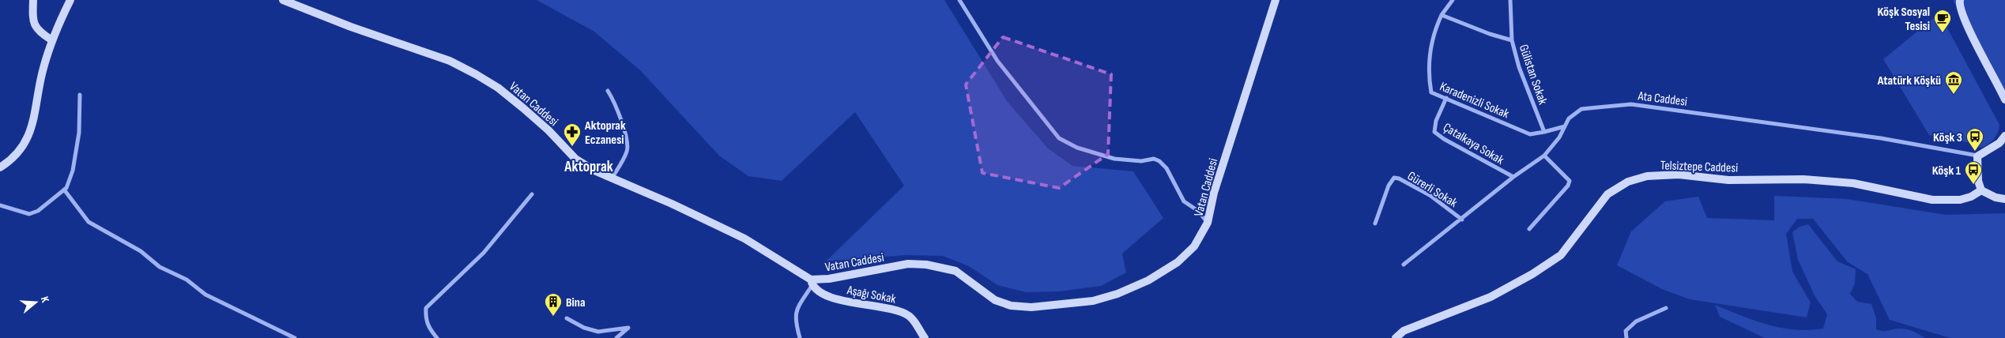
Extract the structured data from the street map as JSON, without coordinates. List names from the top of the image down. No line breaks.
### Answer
{"streets":{"street":["Gülistan Sokak","Ata Caddesi","Karadenizli Sokak","Vatan Caddesi","Çatalkaya Sokak","Telsiztepe Caddesi","Gürerli Sokak","Aşağı Sokak"]},"crossings":[["Gülistan Sokak","Karadenizli Sokak"],["Ata Caddesi","Çatalkaya Sokak"],["Ata Caddesi","Gürerli Sokak"],["Karadenizli Sokak","Çatalkaya Sokak"],["Vatan Caddesi","Aşağı Sokak"]],"districts":["Aktoprak"],"places":{"cafe":["Köşk Sosyal Tesisi"],"museum":["Atatürk Köşkü"],"pharmacy":["Aktoprak Eczanesi"],"bus stop":["Köşk 3","Köşk 1"],"building":["Bina"]},"north":"right"}
